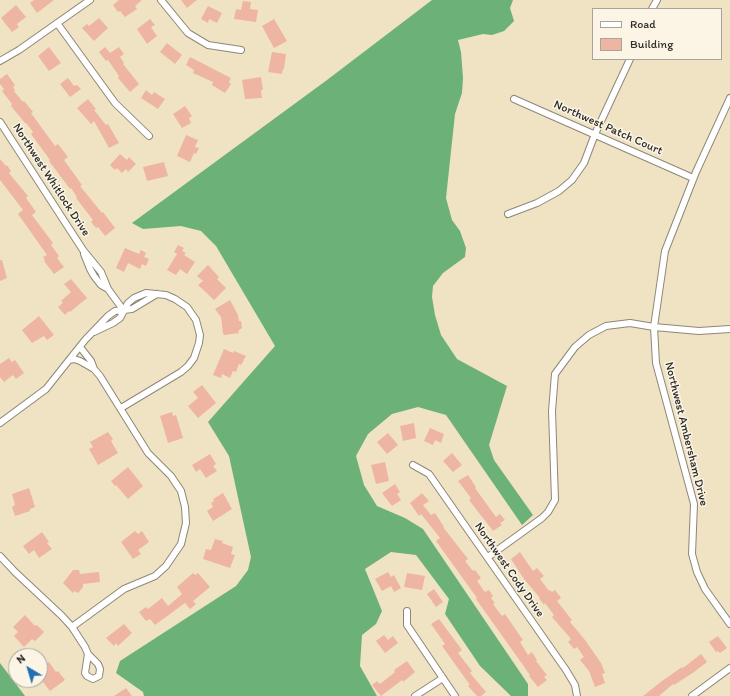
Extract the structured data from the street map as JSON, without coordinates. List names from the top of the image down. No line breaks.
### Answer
{"streets":{"street":["Northwest Patch Court","Northwest Whitlock Drive","Northwest Ambersham Drive","Northwest Cody Drive"]},"crossings":[["Northwest Patch Court","Northwest Ambersham Drive"]],"legend":["Road","Building"],"north":"top left"}
